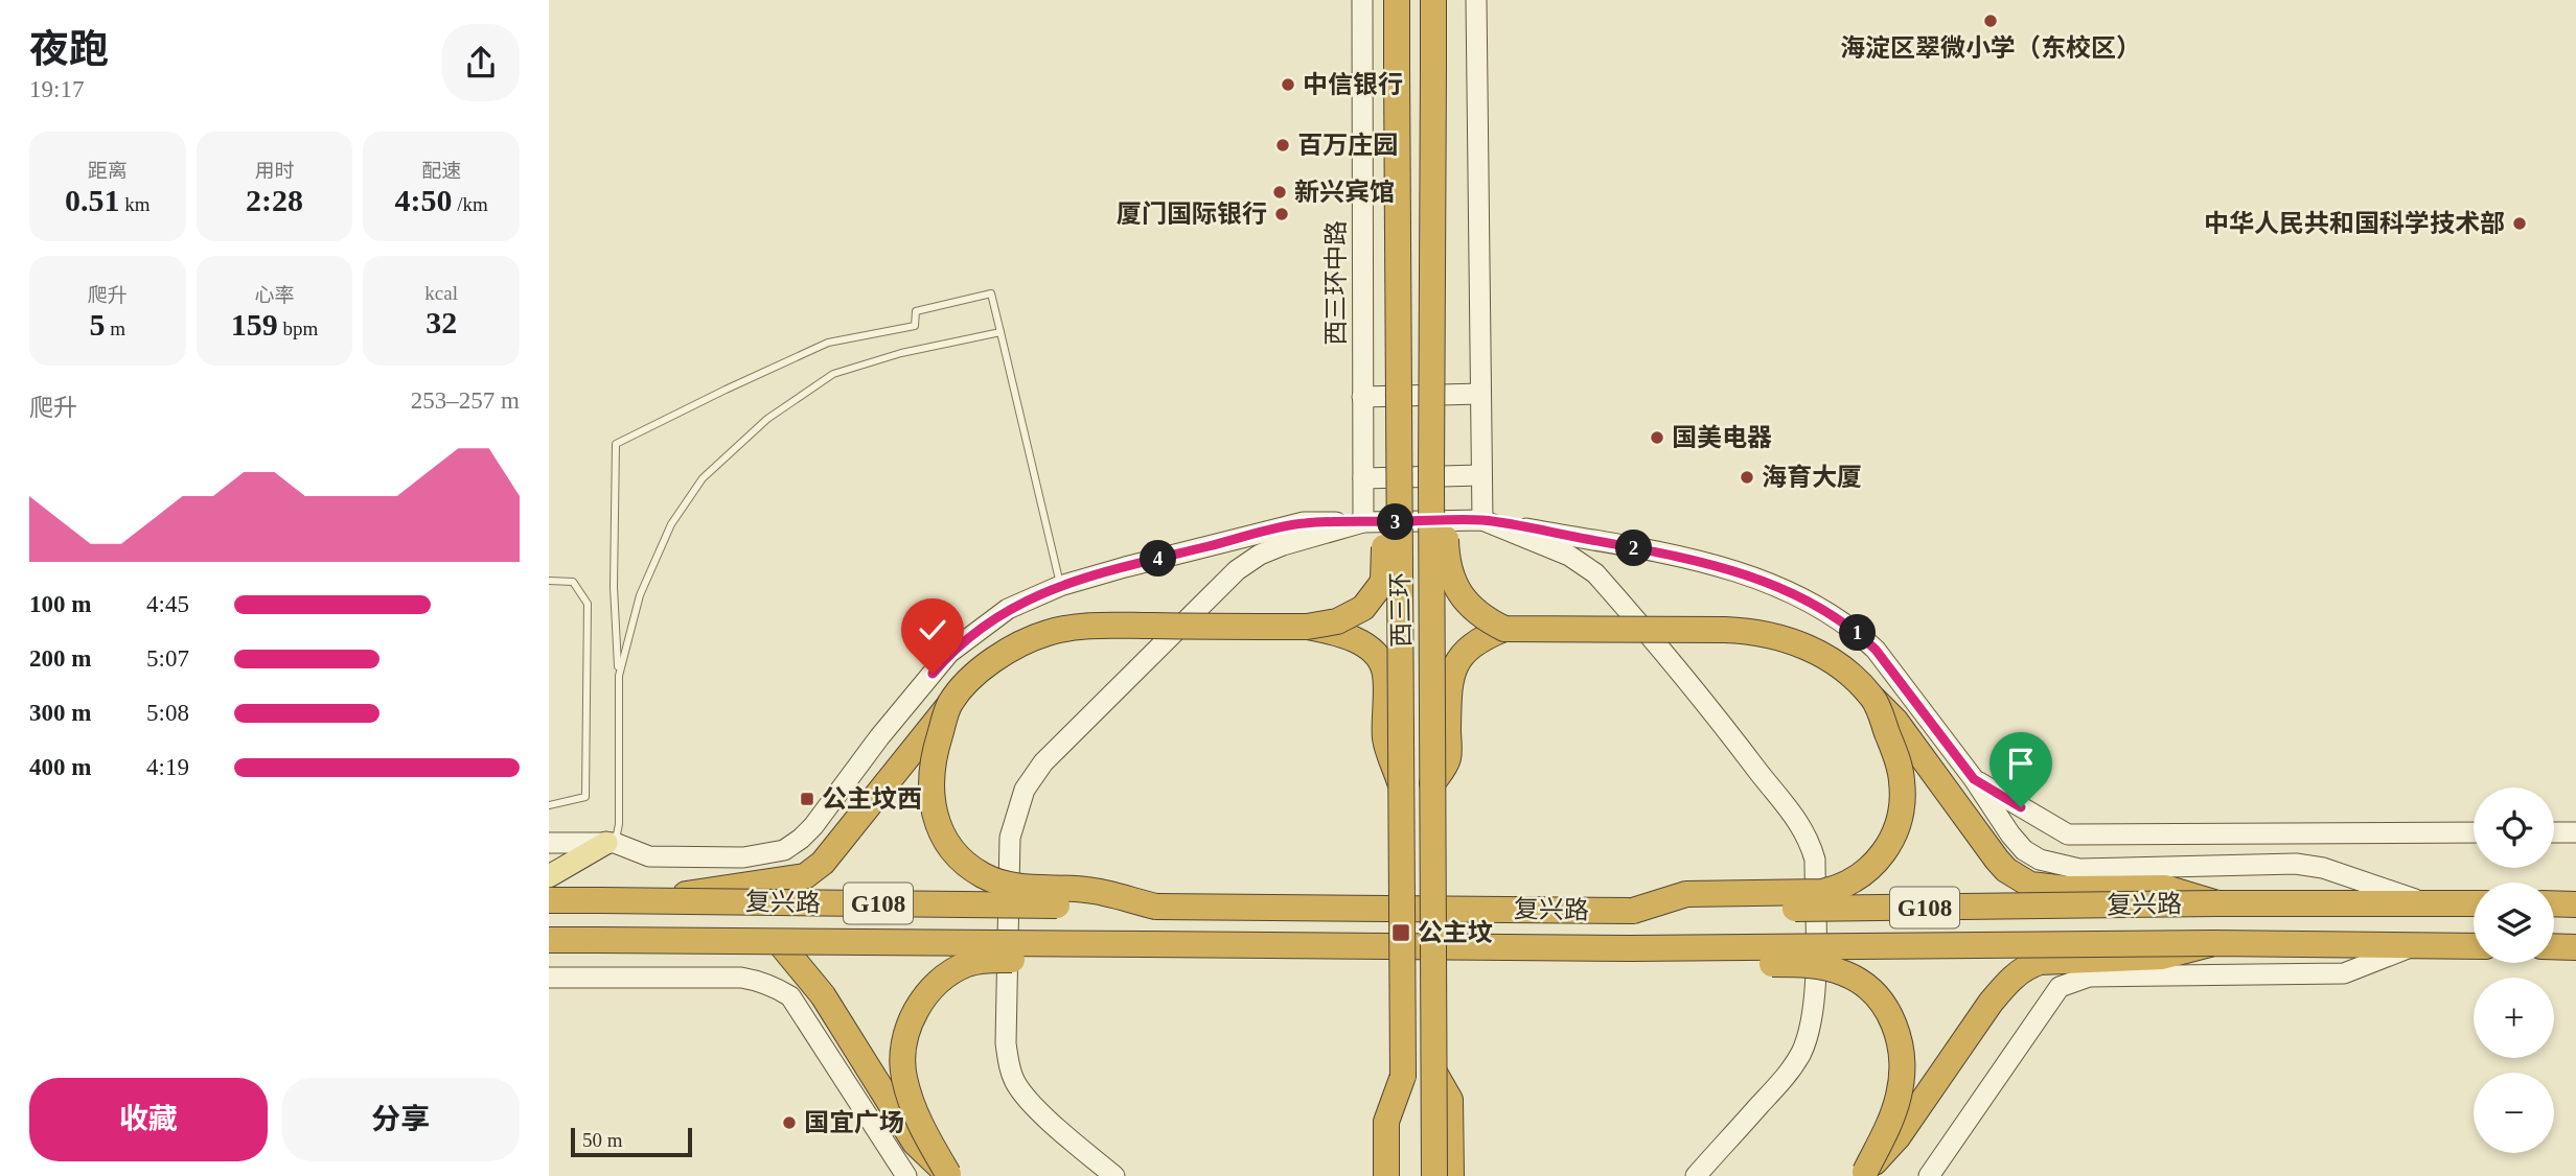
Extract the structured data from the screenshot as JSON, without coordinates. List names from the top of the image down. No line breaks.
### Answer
{"streets":{"highway":["西三环","复兴路","G108"],"street":["西三环中路"]},"crossings":[["西三环中路","复兴路"]],"places":{"other":["海淀区翠微小学（东校区）","中信银行","百万庄园","新兴宾馆","厦门国际银行","中华人民共和国科学技术部","国美电器","海育大厦","国宜广场"],"transit":["公主坟西","公主坟"]},"scale_bar":"50 m","page":{"heading":["夜跑","19:17"],"stats":[["距离","0.51 km"],["用时","2:28"],["配速","4:50 /km"],["爬升","5 m"],["心率","159 bpm"],["kcal","32"]],"chart":["爬升","253–257 m"],"pins":["3","2","4","1"],"list":[{"name":"100 m","note":"4:45"},{"name":"200 m","note":"5:07"},{"name":"300 m","note":"5:08"},{"name":"400 m","note":"4:19"}],"map_buttons":["+","−"],"buttons":["收藏","分享"],"scale":"50 m"}}
